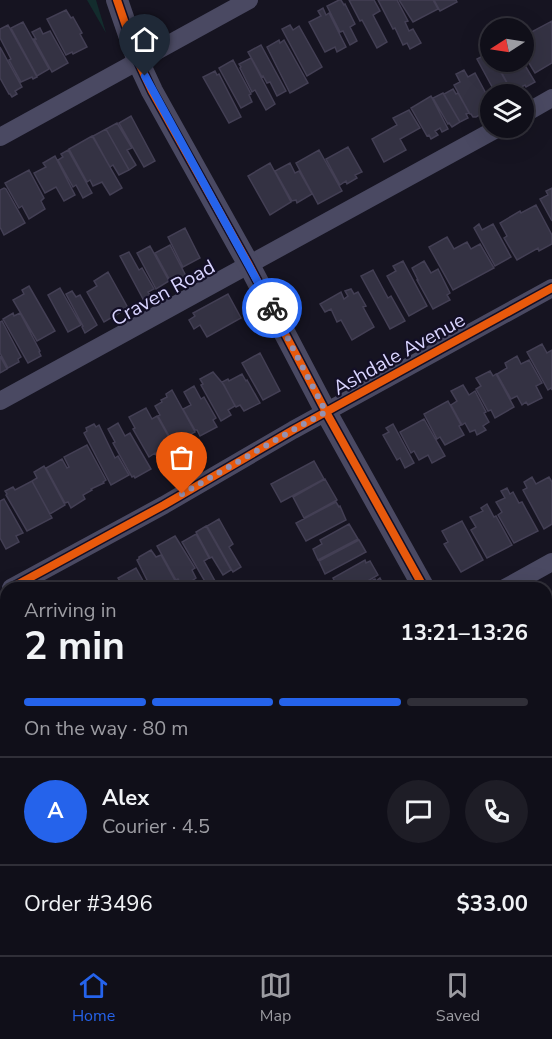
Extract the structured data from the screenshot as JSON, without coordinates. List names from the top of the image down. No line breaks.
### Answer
{"streets":{"street":["Craven Road","Ashdale Avenue"]},"north":"left","page":{"heading":["2 min","Arriving in","13:21–13:26"],"panel":["Alex","Courier · 4.5","Order #3496","$33.00"],"bar":"On the way · 80 m","round":"A","tabs":["Home","Map","Saved"]}}
